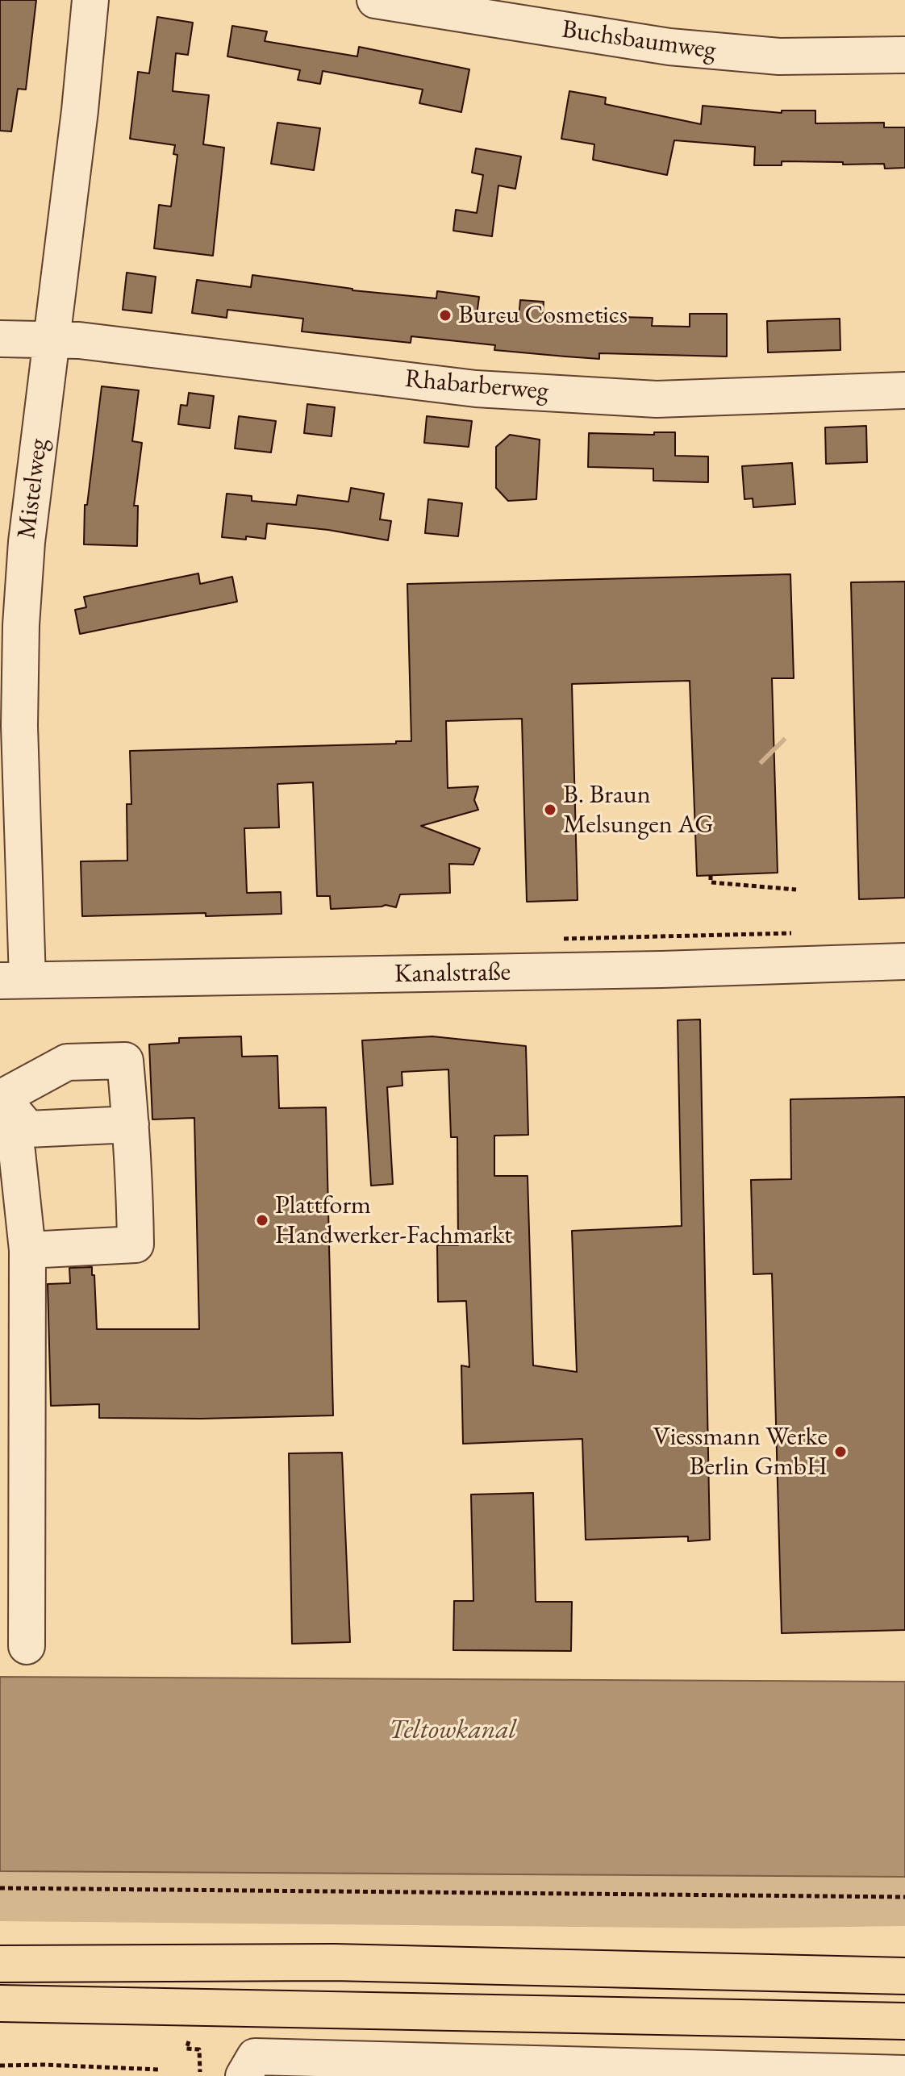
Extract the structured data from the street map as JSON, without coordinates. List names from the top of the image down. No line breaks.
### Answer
{"streets":{"street":["Buchsbaumweg","Rhabarberweg","Mistelweg","Kanalstraße"]},"crossings":[["Rhabarberweg","Mistelweg"],["Mistelweg","Kanalstraße"]],"water":["Teltowkanal"],"places":["Burcu Cosmetics","B. Braun Melsungen AG","Plattform Handwerker-Fachmarkt","Viessmann Werke Berlin GmbH"]}
